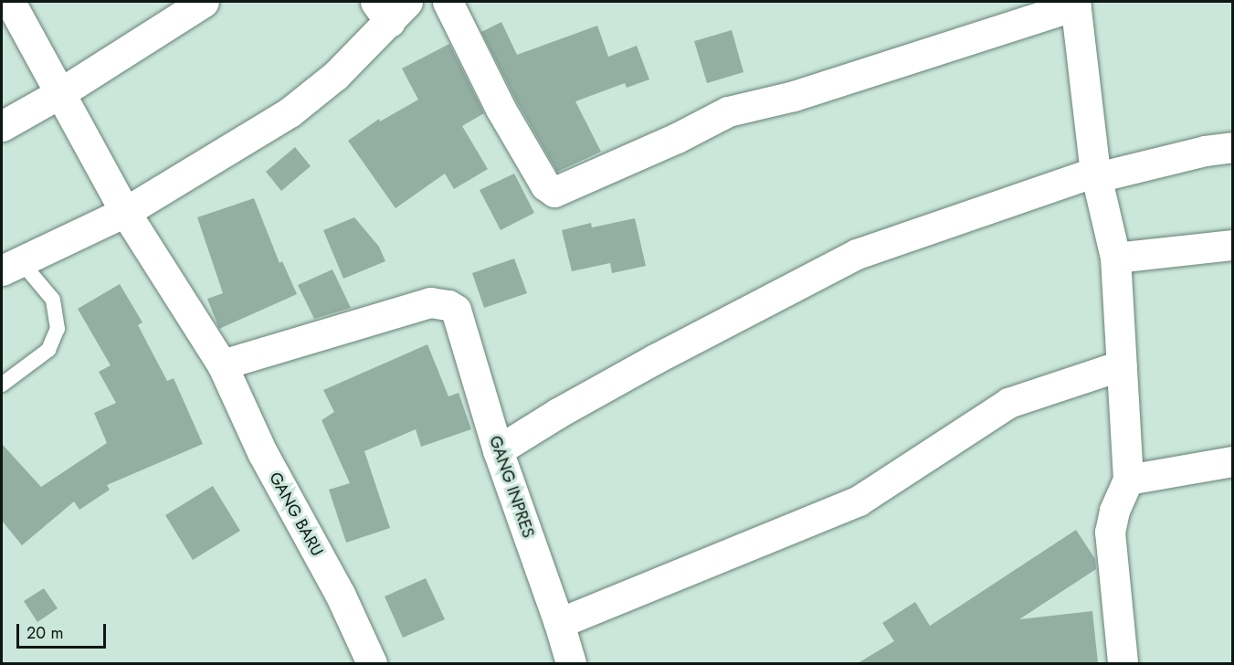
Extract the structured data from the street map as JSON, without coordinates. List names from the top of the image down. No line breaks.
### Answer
{"streets":{"street":["GANG INPRES","GANG BARU"]},"crossings":[["GANG INPRES","GANG BARU"]],"scale_bar":"20 m"}
